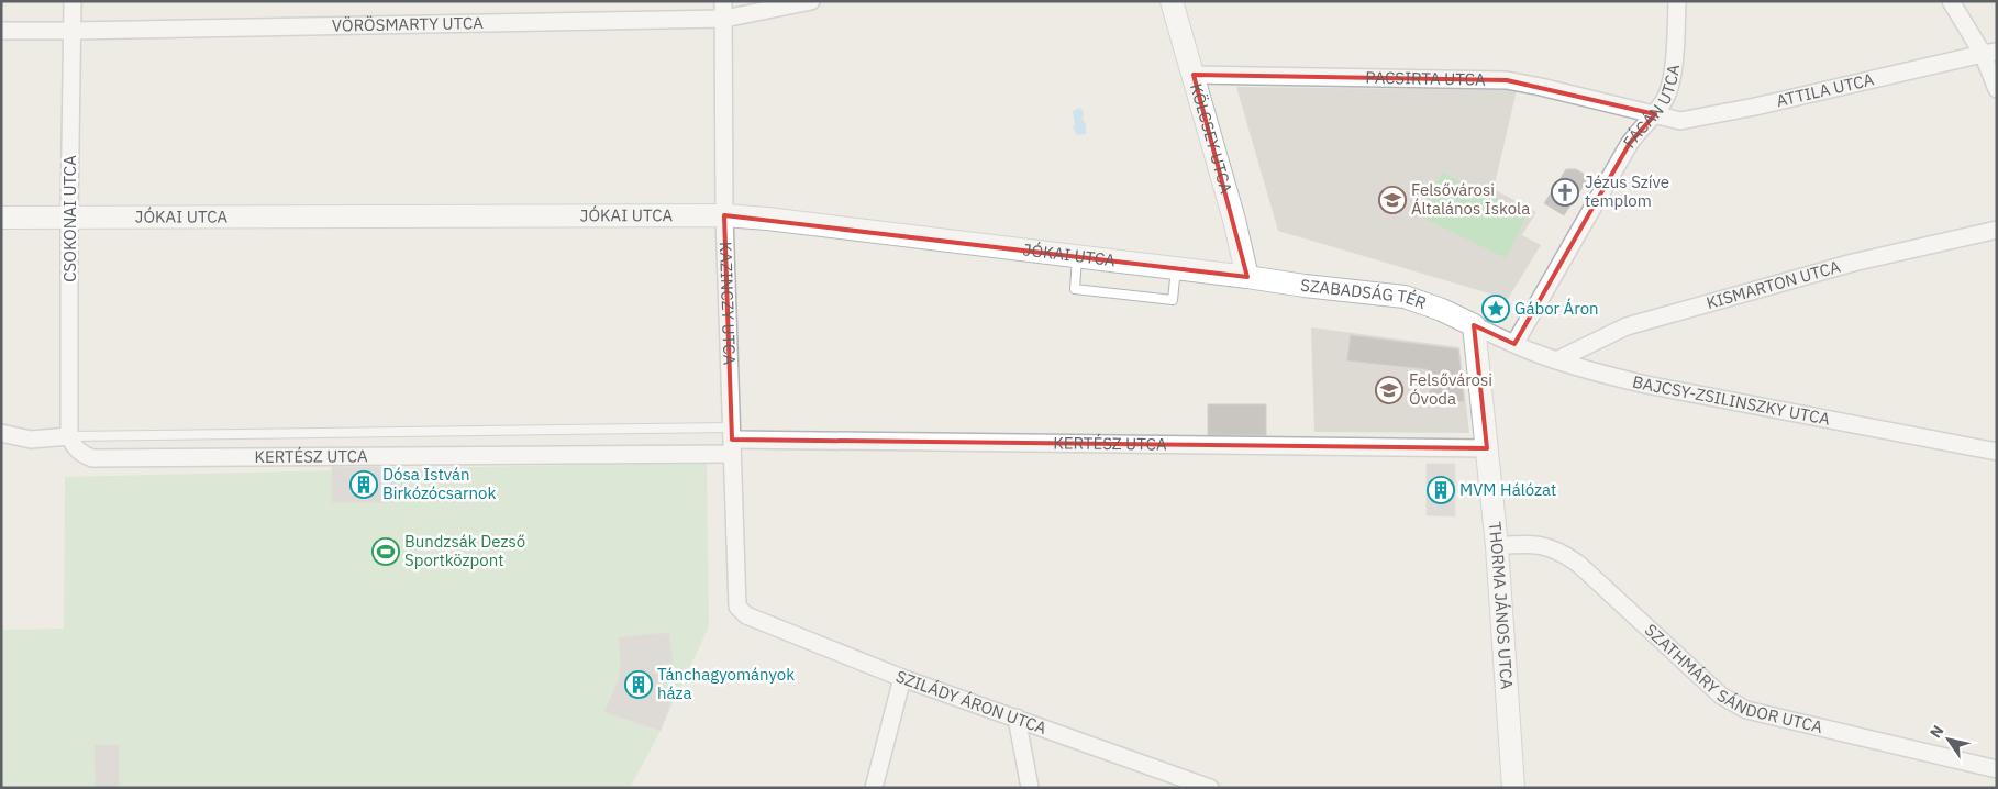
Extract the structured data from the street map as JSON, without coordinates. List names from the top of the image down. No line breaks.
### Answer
{"streets":{"street":["VÖRÖSMARTY UTCA","PACSIRTA UTCA","ATTILA UTCA","FÁCÁN UTCA","KÖLCSEY UTCA","JÓKAI UTCA","CSOKONAI UTCA","KISMARTON UTCA","SZABADSÁG TÉR","KAZINCZY UTCA","BAJCSY-ZSILINSZKY UTCA","KERTÉSZ UTCA","THORMA JÁNOS UTCA","SZATHMÁRY SÁNDOR UTCA","SZILÁDY ÁRON UTCA"]},"crossings":[["VÖRÖSMARTY UTCA","CSOKONAI UTCA"],["VÖRÖSMARTY UTCA","KAZINCZY UTCA"],["PACSIRTA UTCA","ATTILA UTCA"],["PACSIRTA UTCA","FÁCÁN UTCA"],["PACSIRTA UTCA","KÖLCSEY UTCA"],["ATTILA UTCA","FÁCÁN UTCA"],["FÁCÁN UTCA","BAJCSY-ZSILINSZKY UTCA"],["KÖLCSEY UTCA","JÓKAI UTCA"],["KÖLCSEY UTCA","SZABADSÁG TÉR"],["JÓKAI UTCA","CSOKONAI UTCA"],["JÓKAI UTCA","SZABADSÁG TÉR"],["JÓKAI UTCA","KAZINCZY UTCA"],["CSOKONAI UTCA","KERTÉSZ UTCA"],["KISMARTON UTCA","BAJCSY-ZSILINSZKY UTCA"],["SZABADSÁG TÉR","BAJCSY-ZSILINSZKY UTCA"],["SZABADSÁG TÉR","THORMA JÁNOS UTCA"],["KAZINCZY UTCA","KERTÉSZ UTCA"],["KAZINCZY UTCA","SZILÁDY ÁRON UTCA"],["BAJCSY-ZSILINSZKY UTCA","THORMA JÁNOS UTCA"],["KERTÉSZ UTCA","THORMA JÁNOS UTCA"],["THORMA JÁNOS UTCA","SZATHMÁRY SÁNDOR UTCA"]],"places":{"church":["Jézus Szíve templom"],"school or university":["Felsővárosi Általános Iskola","Felsővárosi Óvoda"],"place":["Gábor Áron"],"building":["Dósa István Birkózócsarnok","MVM Hálózat","Tánchagyományok háza"],"sports":["Bundzsák Dezső Sportközpont"]},"north":"top left"}
